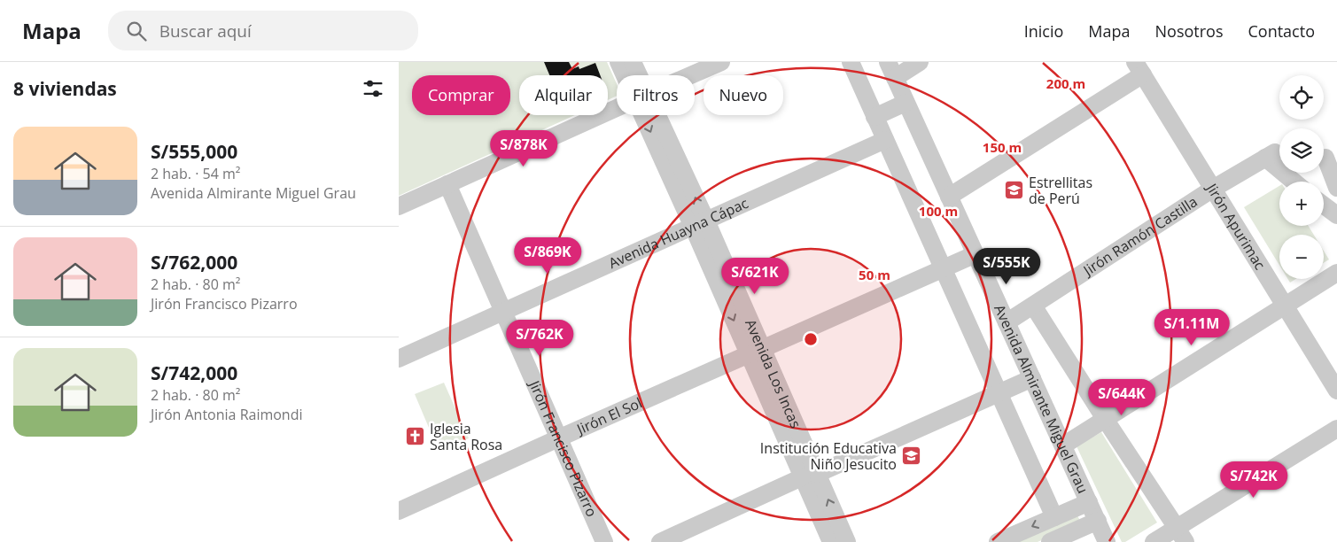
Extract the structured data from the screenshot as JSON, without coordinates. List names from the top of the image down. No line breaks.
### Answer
{"streets":{"street":["Jirón Apurimac","Avenida Huayna Cápac","Jirón Ramón Castilla","Avenida Los Incas","Avenida Almirante Miguel Grau","Jirón El Sol","Jirón Francisco Pizarro"]},"crossings":[["Jirón Apurimac","Jirón Ramón Castilla"],["Avenida Huayna Cápac","Avenida Los Incas"],["Avenida Huayna Cápac","Jirón Francisco Pizarro"],["Jirón Ramón Castilla","Avenida Almirante Miguel Grau"],["Avenida Los Incas","Jirón El Sol"],["Avenida Almirante Miguel Grau","Jirón El Sol"],["Jirón El Sol","Jirón Francisco Pizarro"]],"places":{"school or university":["Estrellitas de Perú","Institución Educativa Niño Jesucito"],"church":["Iglesia Santa Rosa"]},"page":{"header":"Mapa","search":"Buscar aquí","nav":["Inicio","Mapa","Nosotros","Contacto"],"heading":"8 viviendas","map_buttons":["+","−"],"chip":["Comprar","Alquilar","Filtros","Nuevo"],"list":[{"name":"S/555,000","note":"2 hab. · 54 m² · Avenida Almirante Miguel Grau"},{"name":"S/762,000","note":"2 hab. · 80 m² · Jirón Francisco Pizarro"},{"name":"S/742,000","note":"2 hab. · 80 m² · Jirón Antonia Raimondi"}],"price":["S/878K","S/869K","S/555K","S/621K","S/1.11M","S/762K","S/644K","S/742K"]},"rings":["200 m","150 m","100 m","50 m"]}
